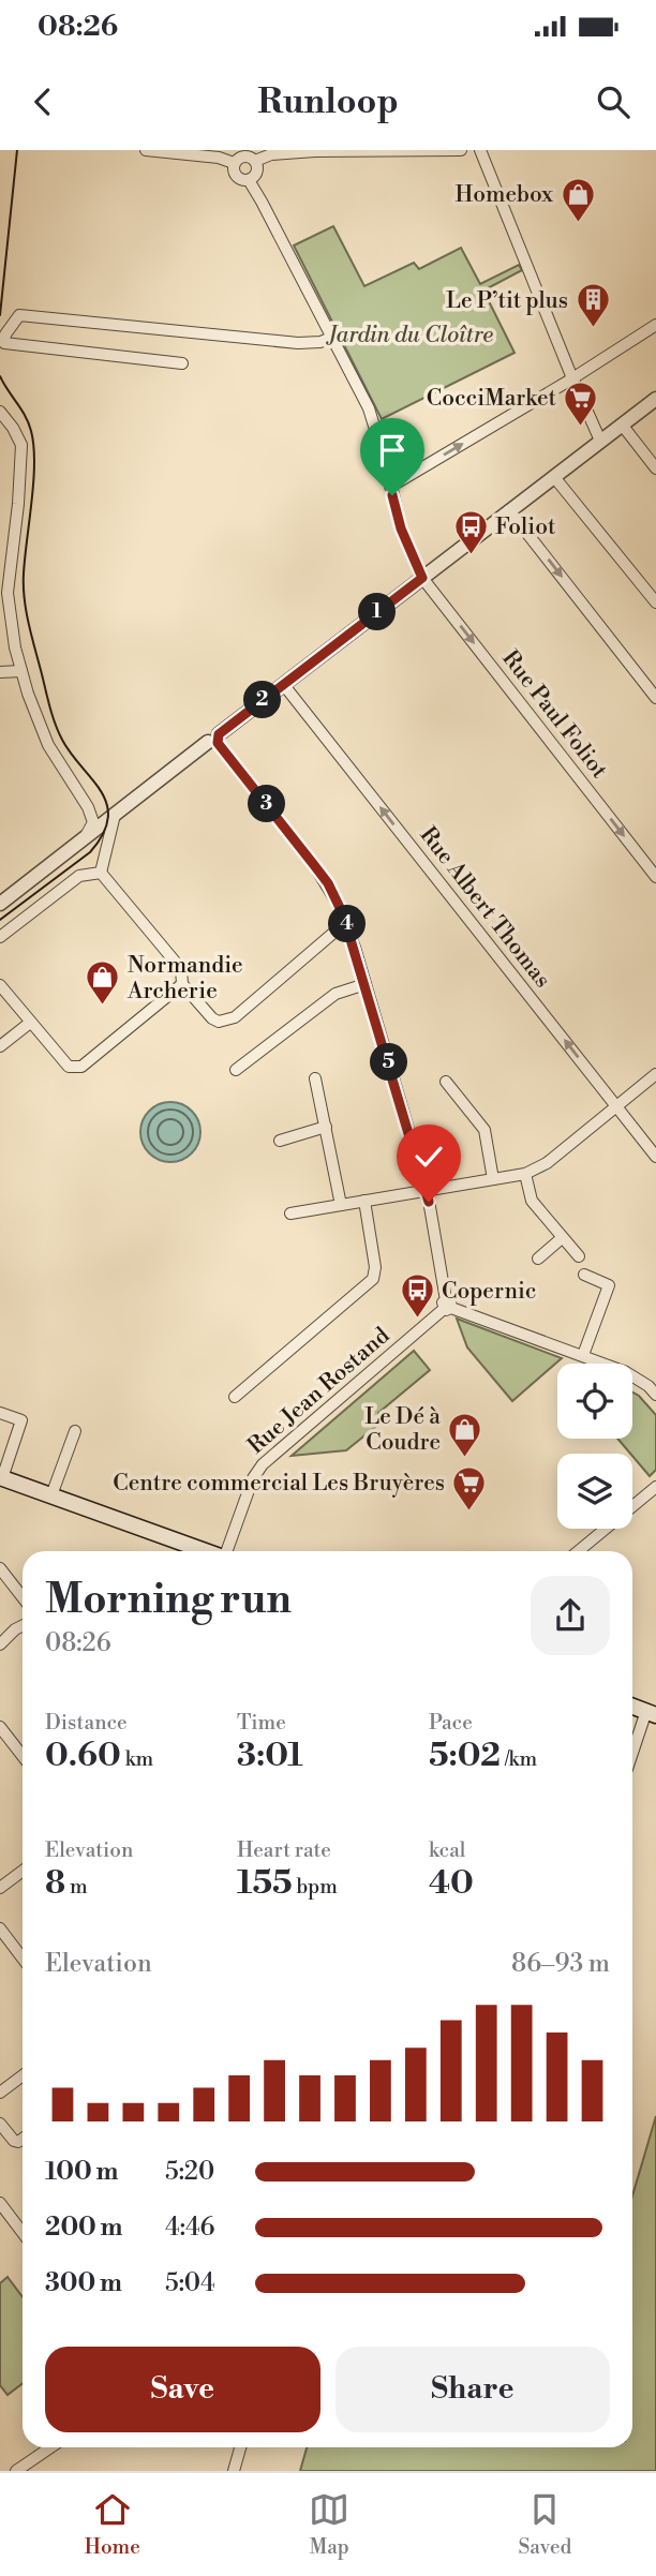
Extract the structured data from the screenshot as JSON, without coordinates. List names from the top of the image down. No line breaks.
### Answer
{"streets":{"street":["Rue Paul Foliot","Rue Albert Thomas","Rue Jean Rostand"]},"one_way":["Rue Paul Foliot"],"parks":["Jardin du Cloître"],"places":{"shop":["Homebox","Normandie Archerie","Le Dé à Coudre"],"building":["Le P’tit plus"],"supermarket":["CocciMarket","Centre commercial Les Bruyères"],"bus stop":["Foliot","Copernic"]},"page":{"status":"08:26","header":"Runloop","pins":["1","2","3","4","5"],"heading":["Morning run","08:26"],"stats":[["Distance","0.60 km"],["Time","3:01"],["Pace","5:02 /km"],["Elevation","8 m"],["Heart rate","155 bpm"],["kcal","40"]],"chart":["Elevation","86–93 m"],"list":[{"name":"100 m","note":"5:20"},{"name":"200 m","note":"4:46"},{"name":"300 m","note":"5:04"}],"buttons":["Save","Share"],"tabs":["Home","Map","Saved"]}}
